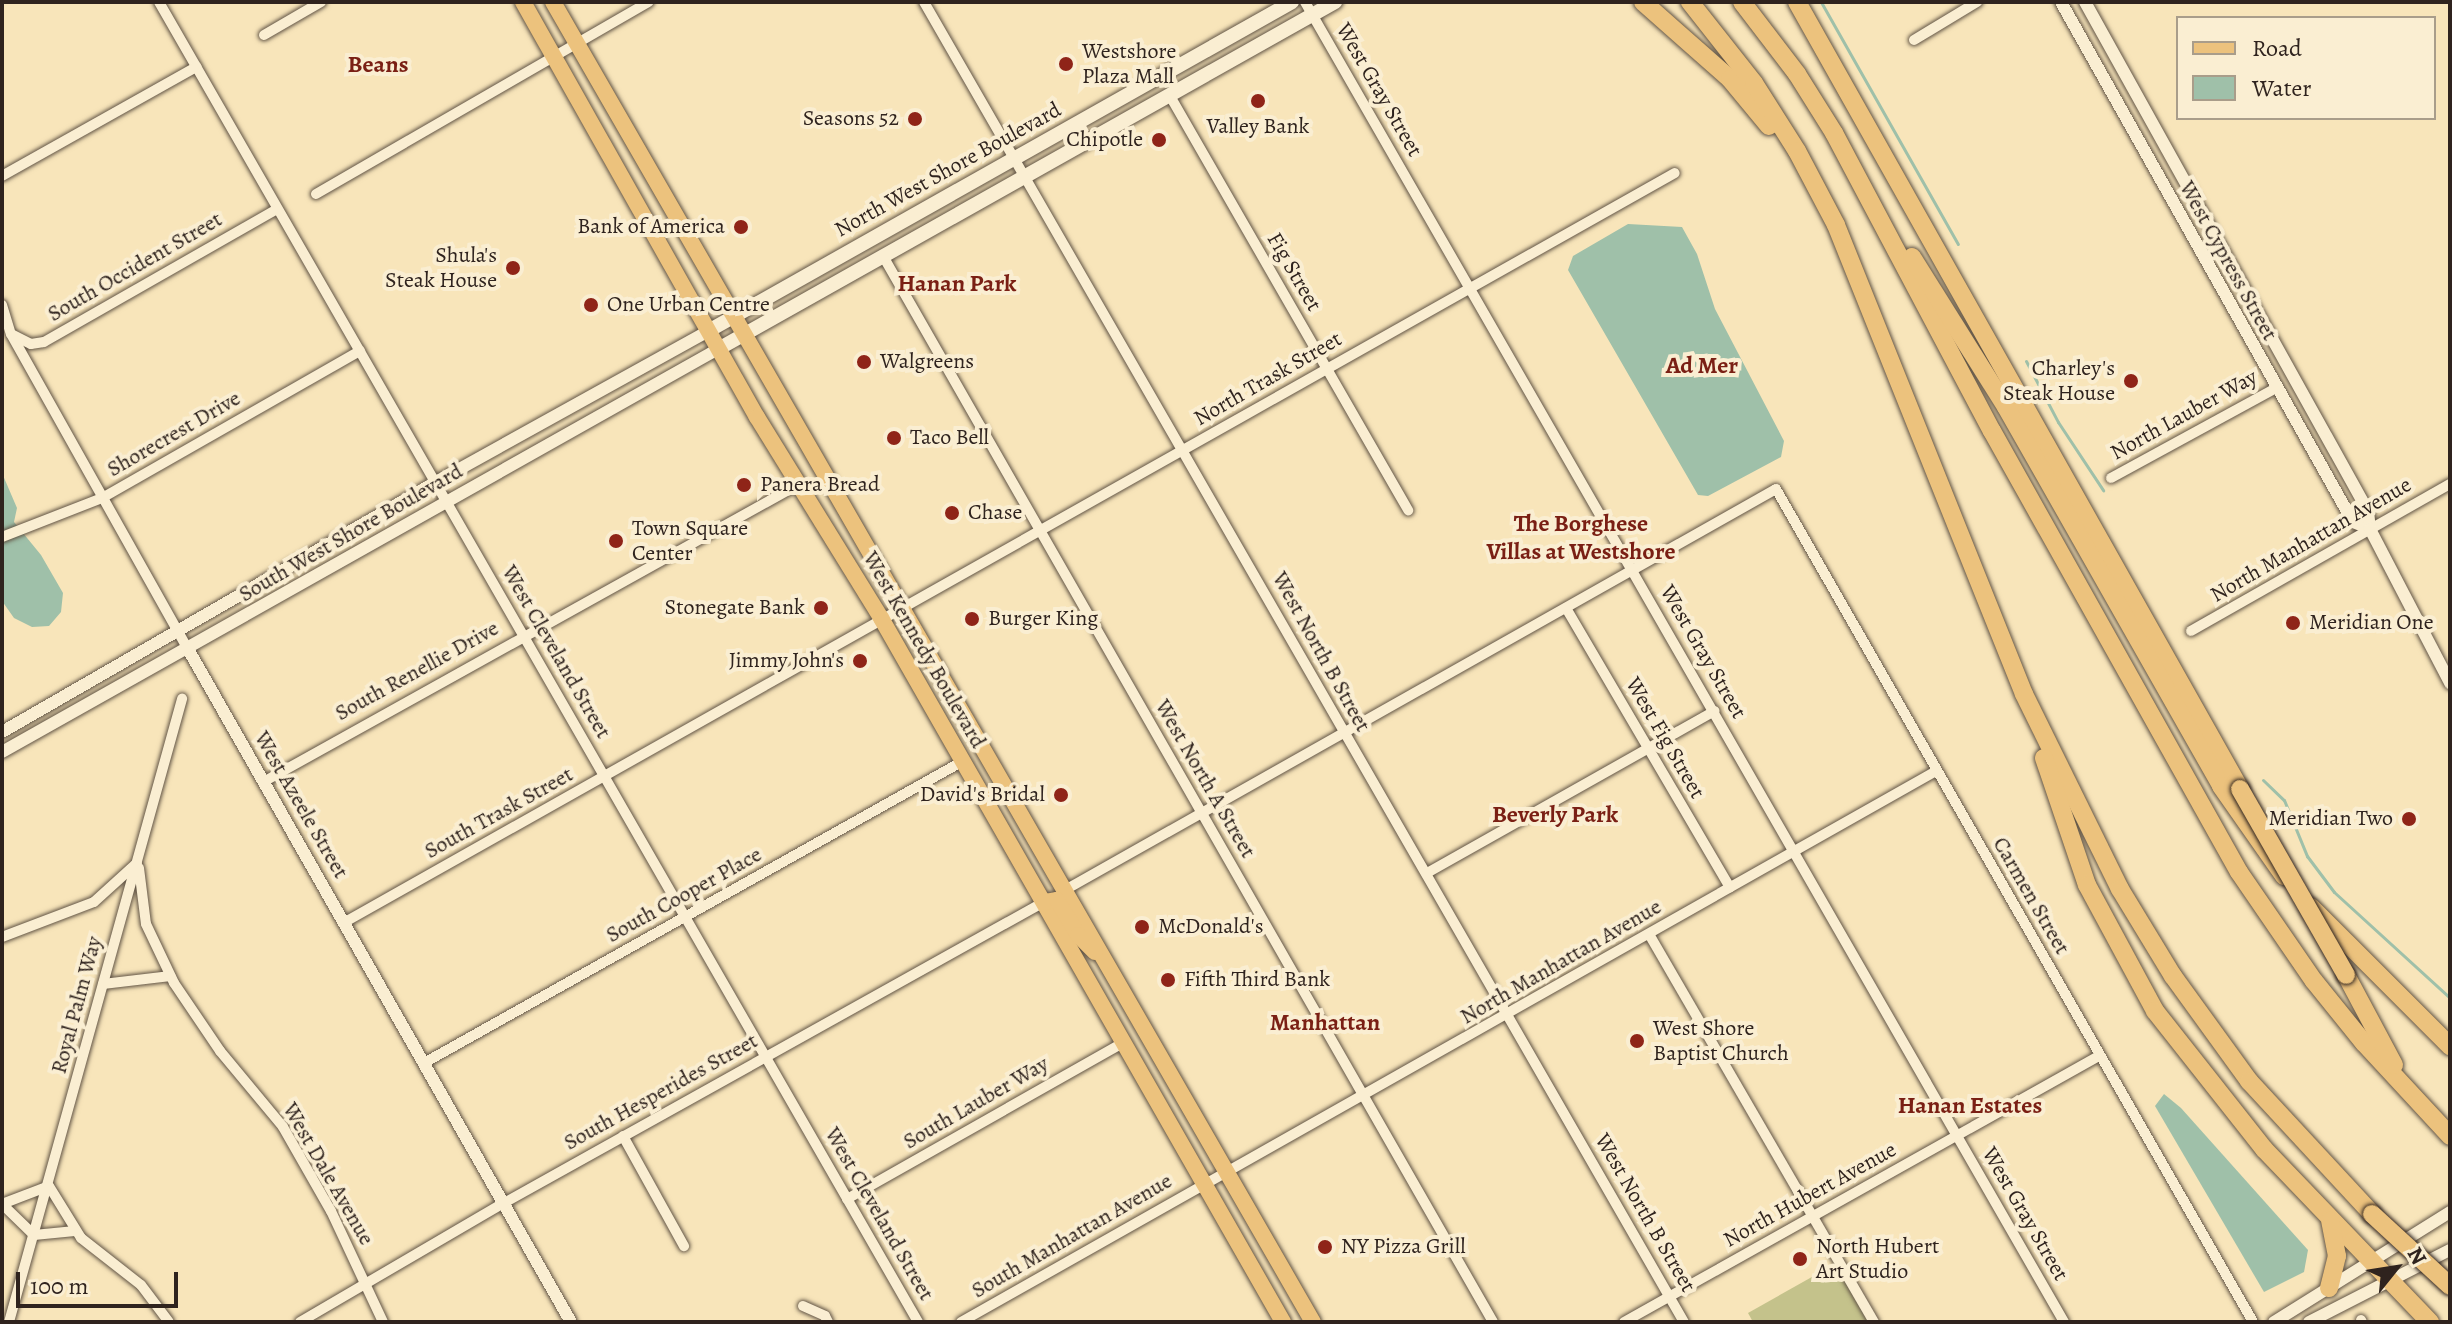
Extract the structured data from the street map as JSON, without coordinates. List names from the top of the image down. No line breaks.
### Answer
{"streets":{"main road":["North West Shore Boulevard","West Kennedy Boulevard"],"street":["West Gray Street","West Cypress Street","South Occident Street","Fig Street","North Trask Street","North Lauber Way","Shorecrest Drive","South West Shore Boulevard","North Manhattan Avenue","West Cleveland Street","West North B Street","South Renellie Drive","West Fig Street","West North A Street","West Azeele Street","South Trask Street","South Cooper Place","Carmen Street","Royal Palm Way","South Hesperides Street","South Lauber Way","West Dale Avenue","North Hubert Avenue","South Manhattan Avenue"]},"crossings":[["West Gray Street","North West Shore Boulevard"],["West Gray Street","North Trask Street"],["West Gray Street","North Manhattan Avenue"],["West Gray Street","Carmen Street"],["West Gray Street","North Hubert Avenue"],["North West Shore Boulevard","Fig Street"],["North West Shore Boulevard","South West Shore Boulevard"],["North West Shore Boulevard","West Kennedy Boulevard"],["North West Shore Boulevard","West North B Street"],["North West Shore Boulevard","West North A Street"],["West Cypress Street","North Lauber Way"],["West Cypress Street","North Manhattan Avenue"],["South Occident Street","West Cleveland Street"],["South Occident Street","West Azeele Street"],["Fig Street","North Trask Street"],["North Trask Street","West Kennedy Boulevard"],["North Trask Street","West North B Street"],["North Trask Street","West North A Street"],["North Trask Street","South Trask Street"],["Shorecrest Drive","West Cleveland Street"],["Shorecrest Drive","West Azeele Street"],["South West Shore Boulevard","West Kennedy Boulevard"],["South West Shore Boulevard","West Cleveland Street"],["South West Shore Boulevard","West Azeele Street"],["North Manhattan Avenue","West Kennedy Boulevard"],["North Manhattan Avenue","West North B Street"],["North Manhattan Avenue","West Fig Street"],["North Manhattan Avenue","West North A Street"],["North Manhattan Avenue","Carmen Street"],["North Manhattan Avenue","South Manhattan Avenue"],["West Kennedy Boulevard","South Renellie Drive"],["West Kennedy Boulevard","South Trask Street"],["West Kennedy Boulevard","South Cooper Place"],["West Kennedy Boulevard","South Hesperides Street"],["West Kennedy Boulevard","South Lauber Way"],["West Kennedy Boulevard","South Manhattan Avenue"],["West Cleveland Street","South Renellie Drive"],["West Cleveland Street","South Trask Street"],["West Cleveland Street","South Cooper Place"],["West Cleveland Street","South Hesperides Street"],["West Cleveland Street","South Lauber Way"],["West North B Street","North Hubert Avenue"],["South Renellie Drive","West Azeele Street"],["West Azeele Street","South Trask Street"],["West Azeele Street","South Cooper Place"],["West Azeele Street","South Hesperides Street"],["Carmen Street","North Hubert Avenue"],["Royal Palm Way","West Dale Avenue"],["South Hesperides Street","West Dale Avenue"]],"districts":["Beans","Hanan Park","Ad Mer","The Borghese Villas at Westshore","Beverly Park","Manhattan","Hanan Estates"],"places":["Westshore Plaza Mall","Valley Bank","Seasons 52","Chipotle","Bank of America","Shula's Steak House","One Urban Centre","Walgreens","Charley's Steak House","Taco Bell","Panera Bread","Chase","Town Square Center","Stonegate Bank","Burger King","Meridian One","Jimmy John's","David's Bridal","Meridian Two","McDonald's","Fifth Third Bank","West Shore Baptist Church","NY Pizza Grill","North Hubert Art Studio"],"legend":["Road","Water"],"scale_bar":"100 m","north":"top right"}
